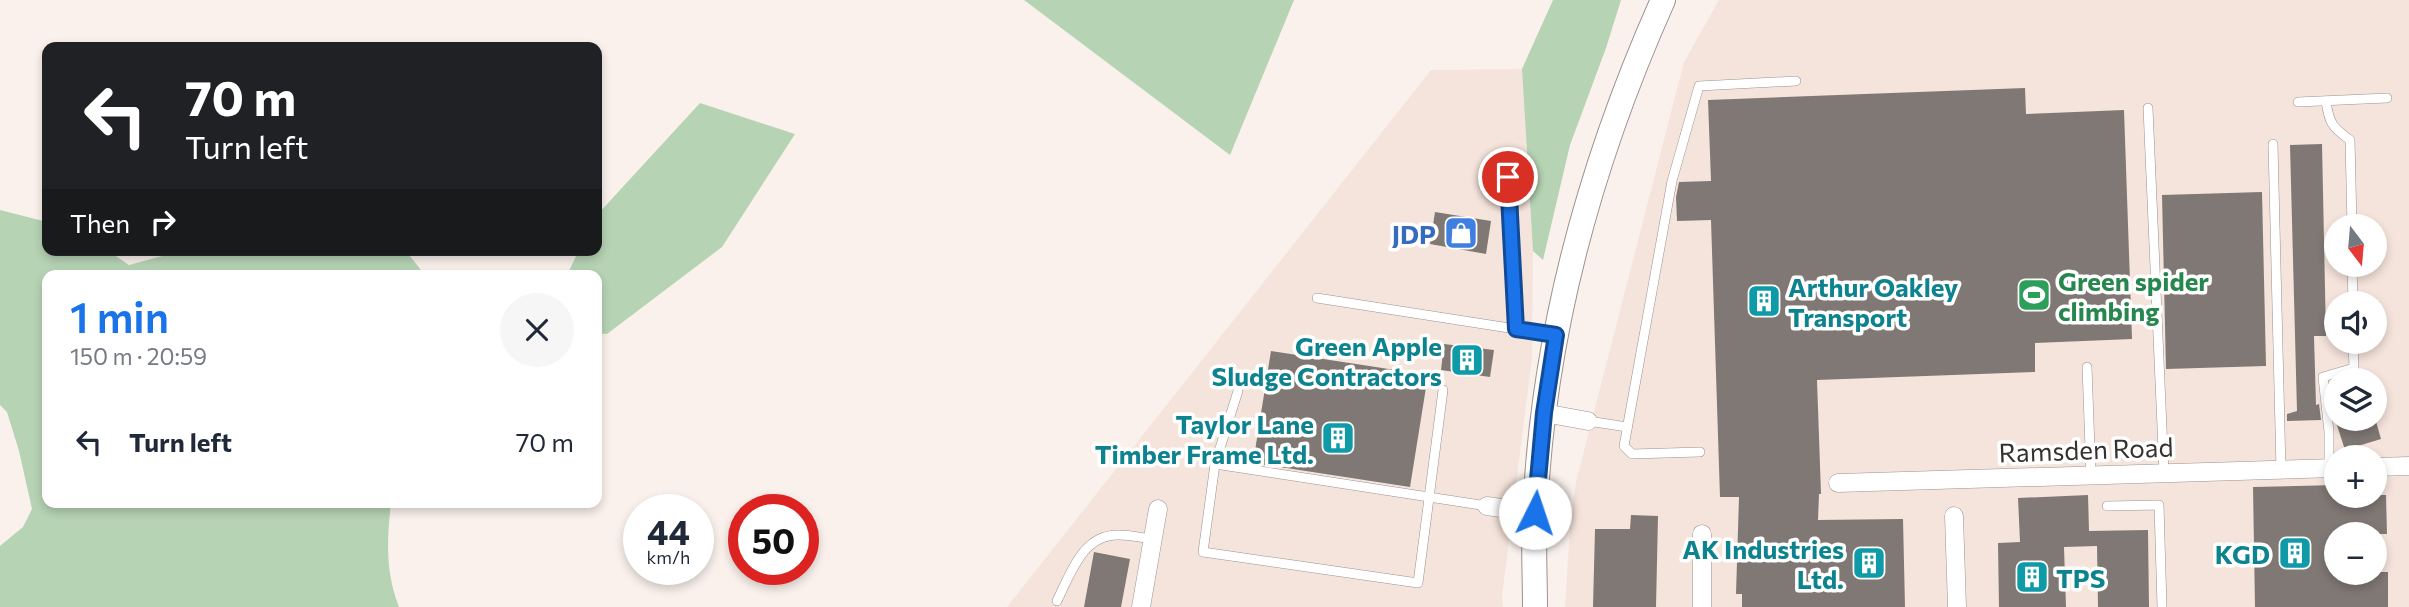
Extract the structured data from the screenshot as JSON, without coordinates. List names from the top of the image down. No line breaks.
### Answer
{"streets":{"street":["Ramsden Road"]},"places":{"shop":["JDP"],"sports":["Green spider climbing"],"building":["Arthur Oakley Transport","Green Apple Sludge Contractors","Taylor Lane Timber Frame Ltd.","KGD","AK Industries Ltd.","TPS"]},"north":"bottom","page":{"turn":["70 m","Turn left"],"then":"Then","map_buttons":["+","−"],"heading":["1 min","150 m · 20:59"],"list":[{"name":"Turn left","value":"70 m"}],"speed":"44 km/h","limit":"50"}}
